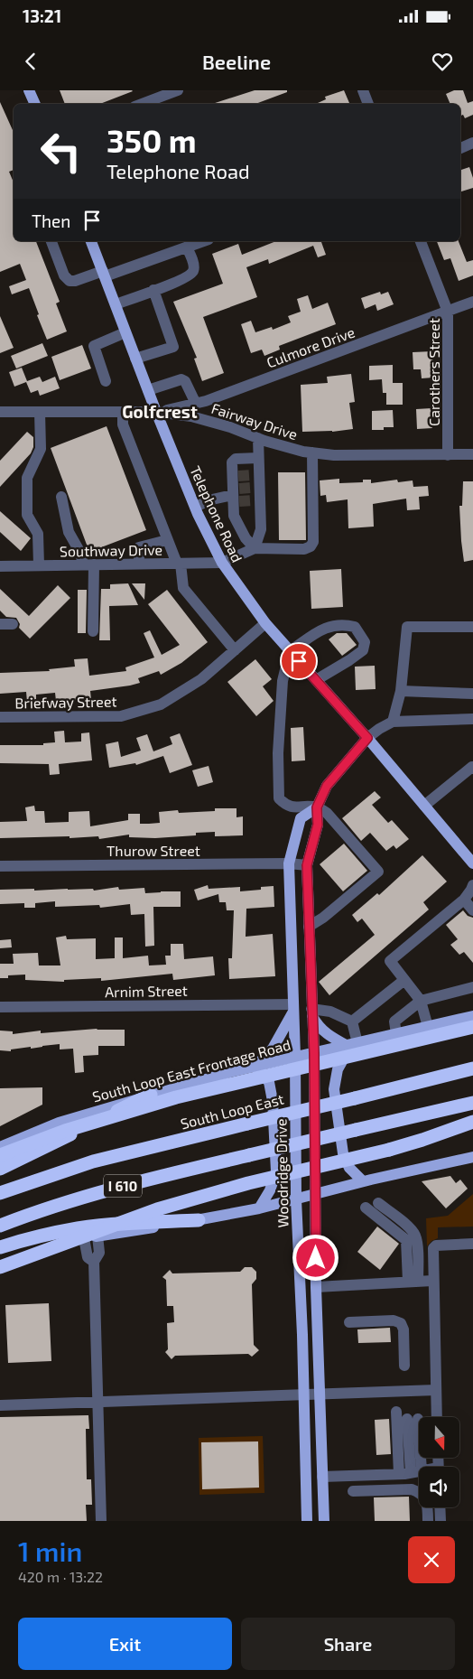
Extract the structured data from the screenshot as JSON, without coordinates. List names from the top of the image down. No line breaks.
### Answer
{"streets":{"highway":["South Loop East","I 610"],"main road":["Telephone Road","South Loop East Frontage Road","Woodridge Drive"],"street":["Culmore Drive","Carothers Street","Fairway Drive","Southway Drive","Briefway Street","Thurow Street","Arnim Street"]},"crossings":[["Culmore Drive","Carothers Street"],["Culmore Drive","Fairway Drive"],["Culmore Drive","Telephone Road"],["Carothers Street","Fairway Drive"],["Fairway Drive","Telephone Road"],["Telephone Road","Southway Drive"],["Telephone Road","Briefway Street"],["Telephone Road","Woodridge Drive"],["Thurow Street","Woodridge Drive"],["Arnim Street","Woodridge Drive"],["South Loop East Frontage Road","Woodridge Drive"]],"districts":["Golfcrest"],"north":"bottom","page":{"status":"13:21","header":"Beeline","turn":["350 m","Telephone Road"],"then":"Then","heading":["1 min","420 m · 13:22"],"buttons":["Exit","Share"]}}
